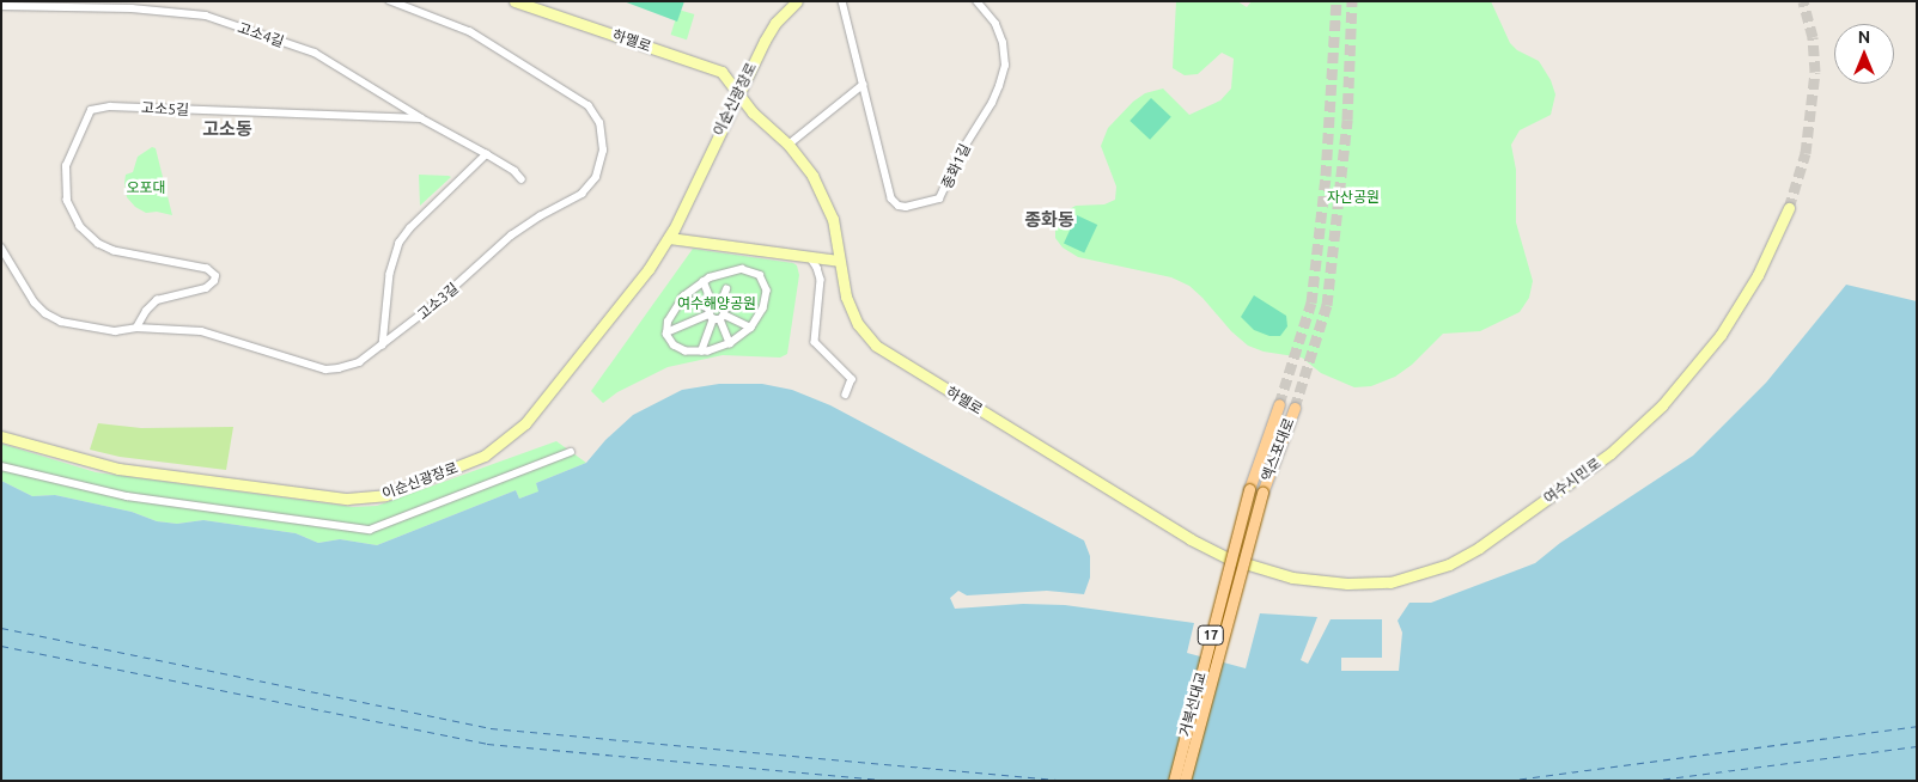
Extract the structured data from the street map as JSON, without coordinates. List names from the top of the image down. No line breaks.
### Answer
{"streets":{"main road":["엑스포대로","17","거북선대교"],"street":["고소4길","하멜로","이순신광장로","고소5길","종화1길","고소3길","여수시민로"]},"crossings":[["고소4길","고소5길"],["하멜로","이순신광장로"],["하멜로","여수시민로"],["고소5길","고소3길"],["엑스포대로","거북선대교"]],"districts":["고소동","종화동"],"parks":["오포대","자산공원","여수해양공원"],"north":"top"}
